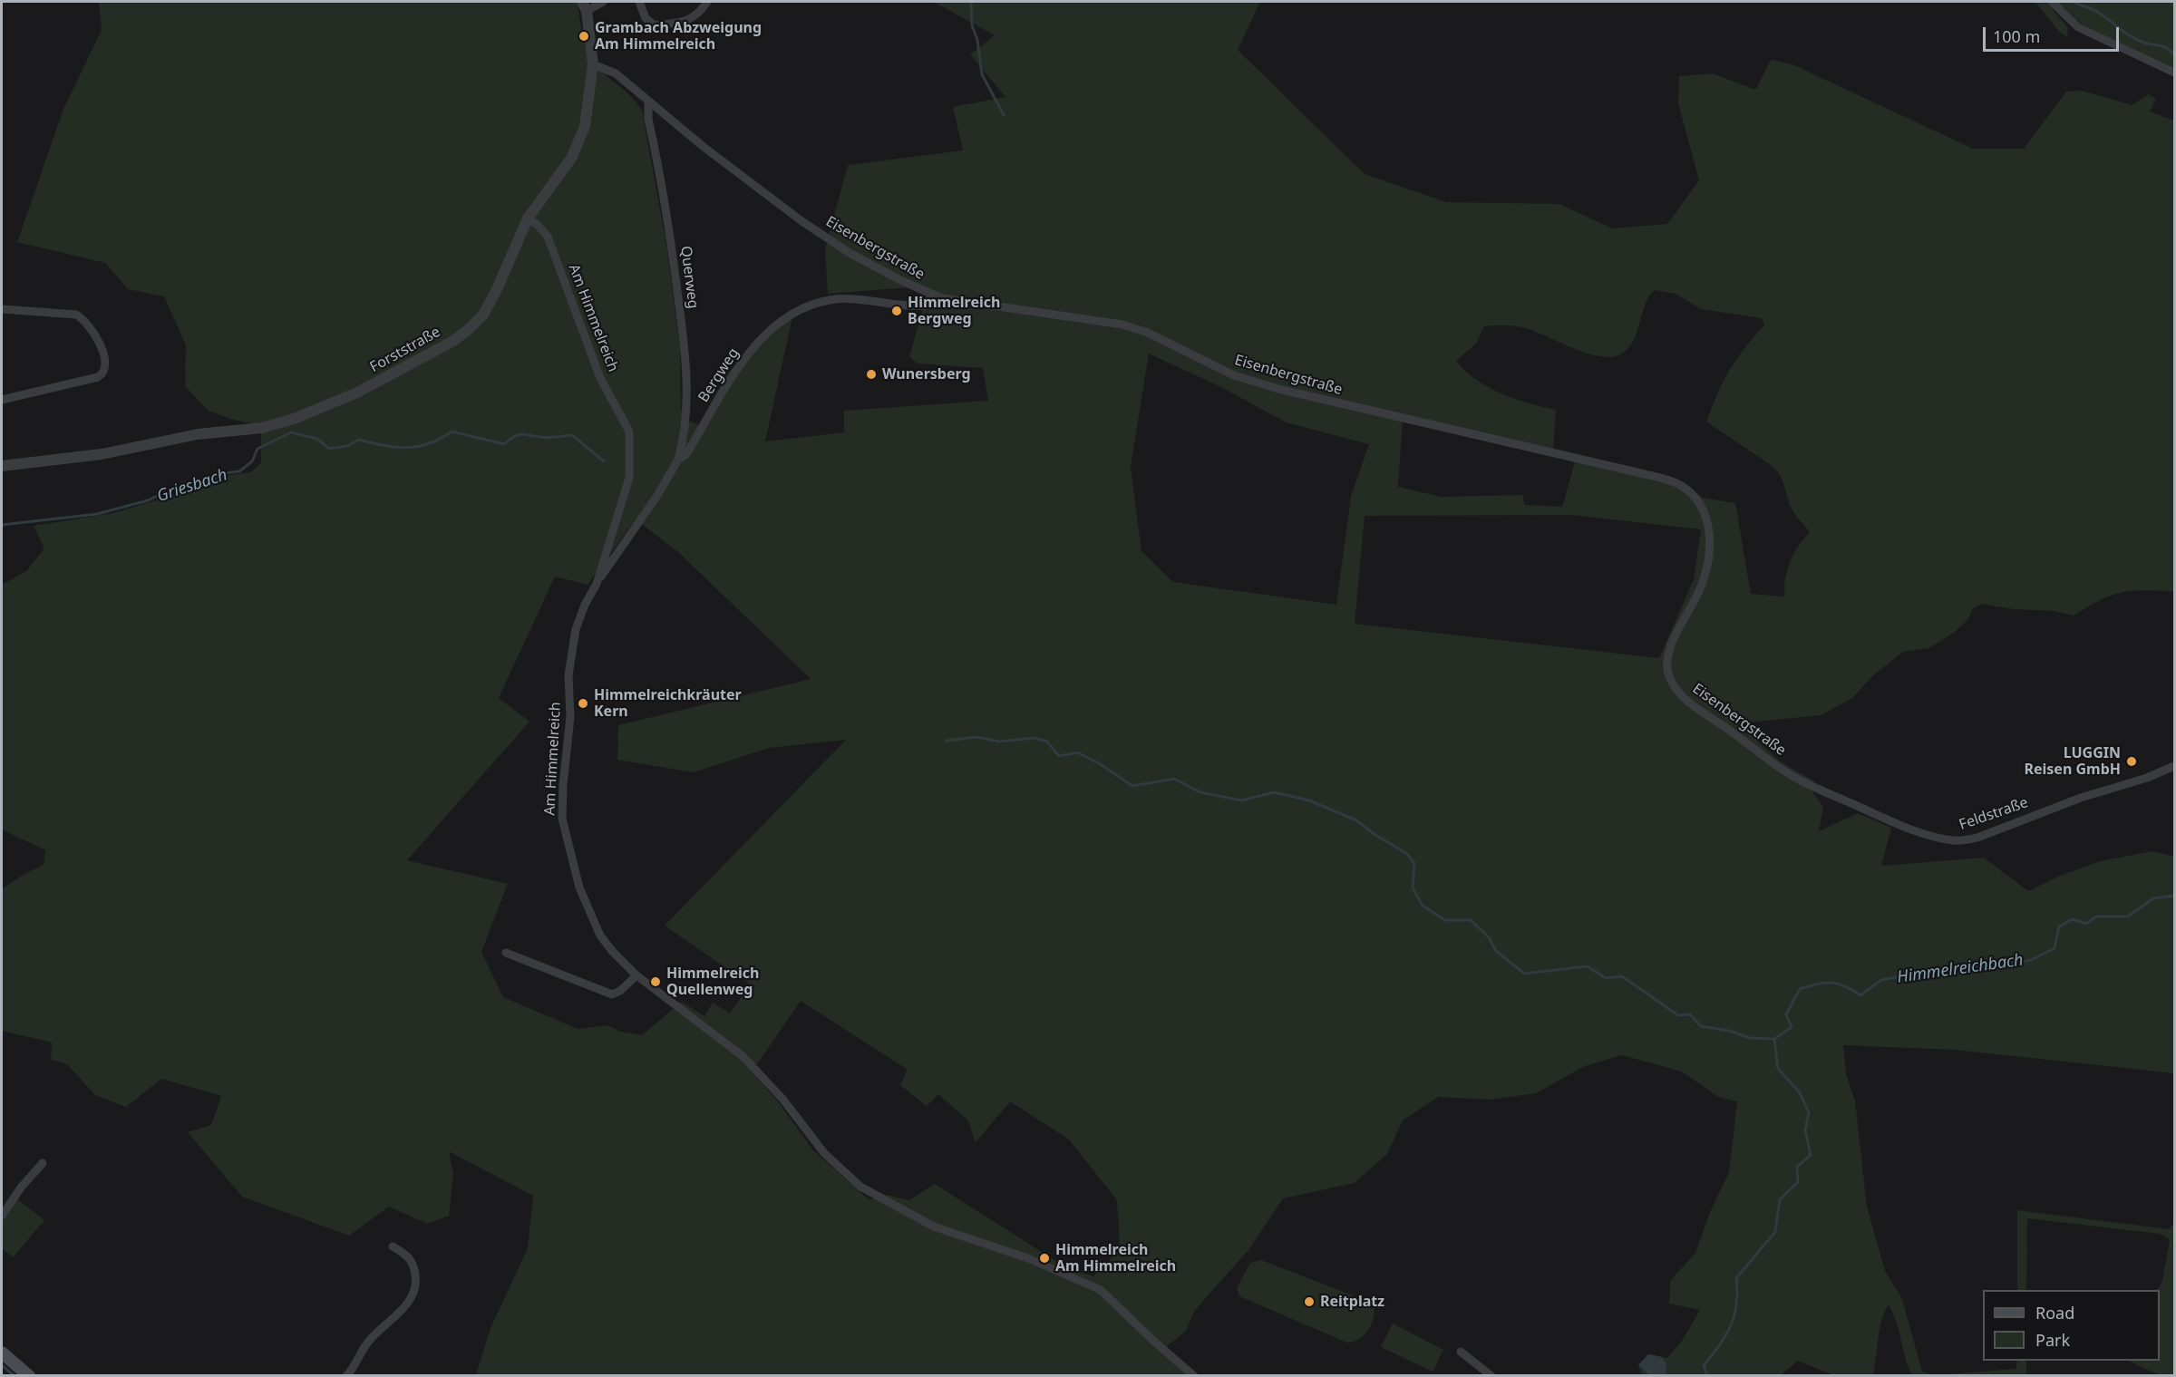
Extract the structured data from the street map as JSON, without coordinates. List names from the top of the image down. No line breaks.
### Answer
{"streets":{"street":["Eisenbergstraße","Querweg","Am Himmelreich","Forststraße","Bergweg","Feldstraße"]},"crossings":[["Eisenbergstraße","Querweg"],["Eisenbergstraße","Forststraße"],["Eisenbergstraße","Bergweg"],["Eisenbergstraße","Feldstraße"],["Querweg","Bergweg"],["Am Himmelreich","Forststraße"],["Am Himmelreich","Bergweg"]],"water":["Griesbach","Himmelreichbach"],"places":["Grambach Abzweigung Am Himmelreich","Himmelreich Bergweg","Wunersberg","Himmelreichkräuter Kern","LUGGIN Reisen GmbH","Himmelreich Quellenweg","Himmelreich Am Himmelreich","Reitplatz"],"legend":["Road","Park"],"scale_bar":"100 m"}
